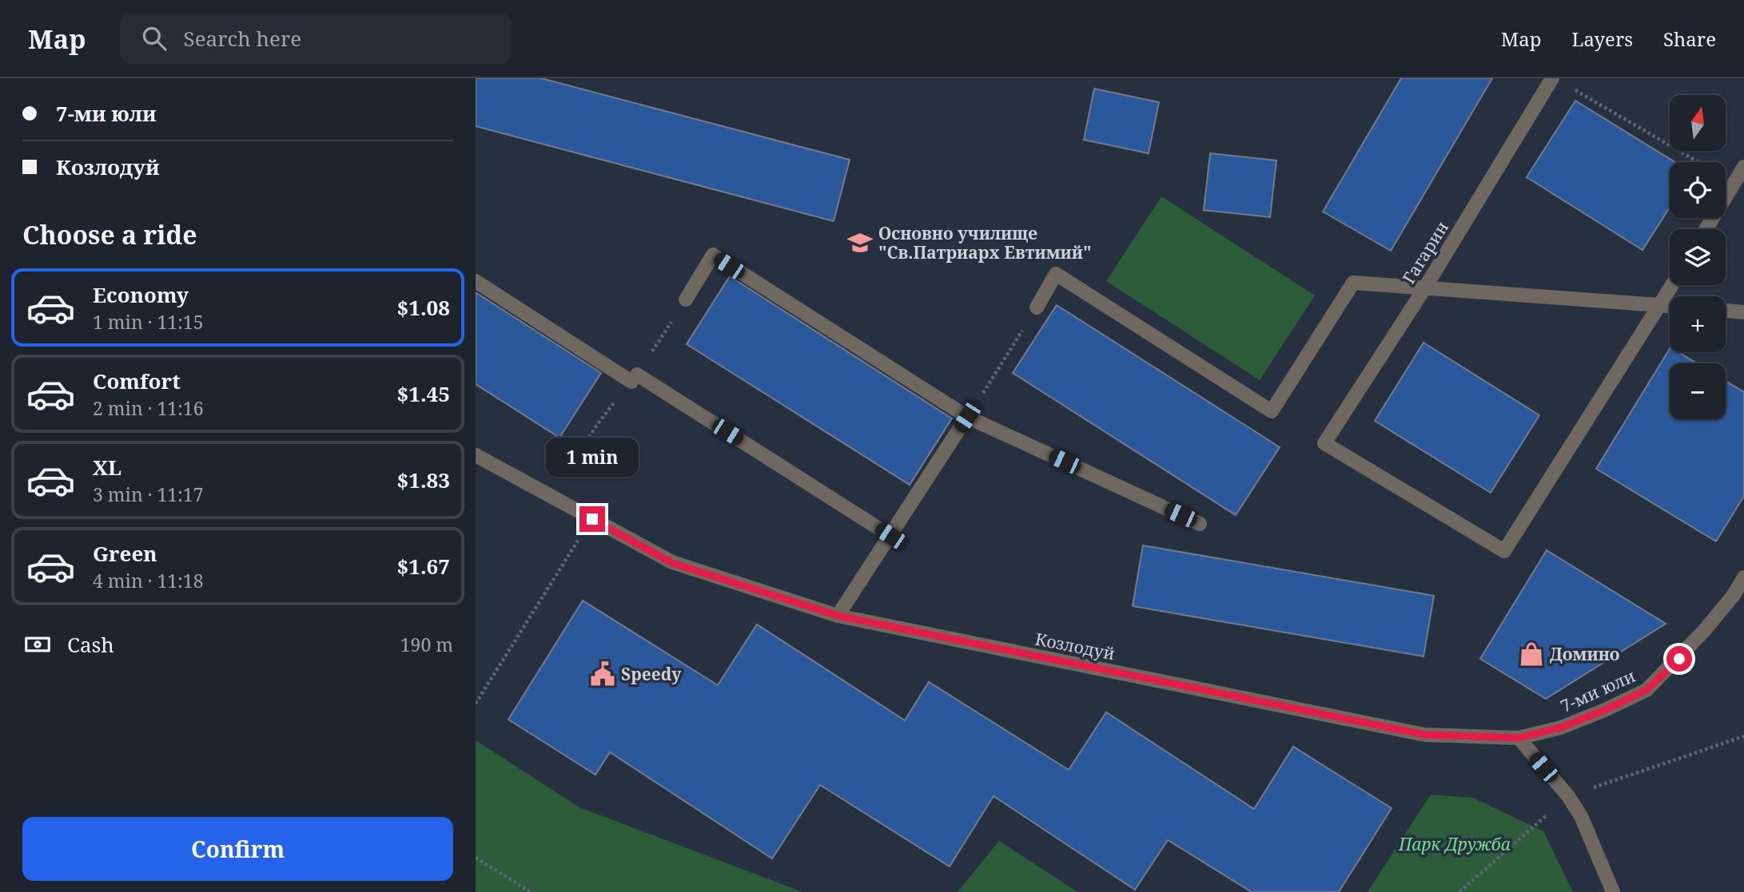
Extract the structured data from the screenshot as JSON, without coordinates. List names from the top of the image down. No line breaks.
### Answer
{"streets":{"street":["Гагарин","Козлодуй","7-ми юли"]},"crossings":[["Козлодуй","7-ми юли"]],"parks":["Парк Дружба"],"places":{"school or university":["Основно училище \"Св.Патриарх Евтимий\""],"shop":["Домино"],"public building":["Speedy"]},"north":"top","page":{"header":"Map","search":"Search here","nav":["Map","Layers","Share"],"banner":["7-ми юли","Козлодуй"],"map_buttons":["+","−"],"heading":"Choose a ride","list":[{"name":"Economy","note":"1 min · 11:15","value":"$1.08"},{"name":"Comfort","note":"2 min · 11:16","value":"$1.45"},{"name":"XL","note":"3 min · 11:17","value":"$1.83"},{"name":"Green","note":"4 min · 11:18","value":"$1.67"}],"bubble":"1 min","pay":["Cash","190 m"],"buttons":"Confirm"}}
